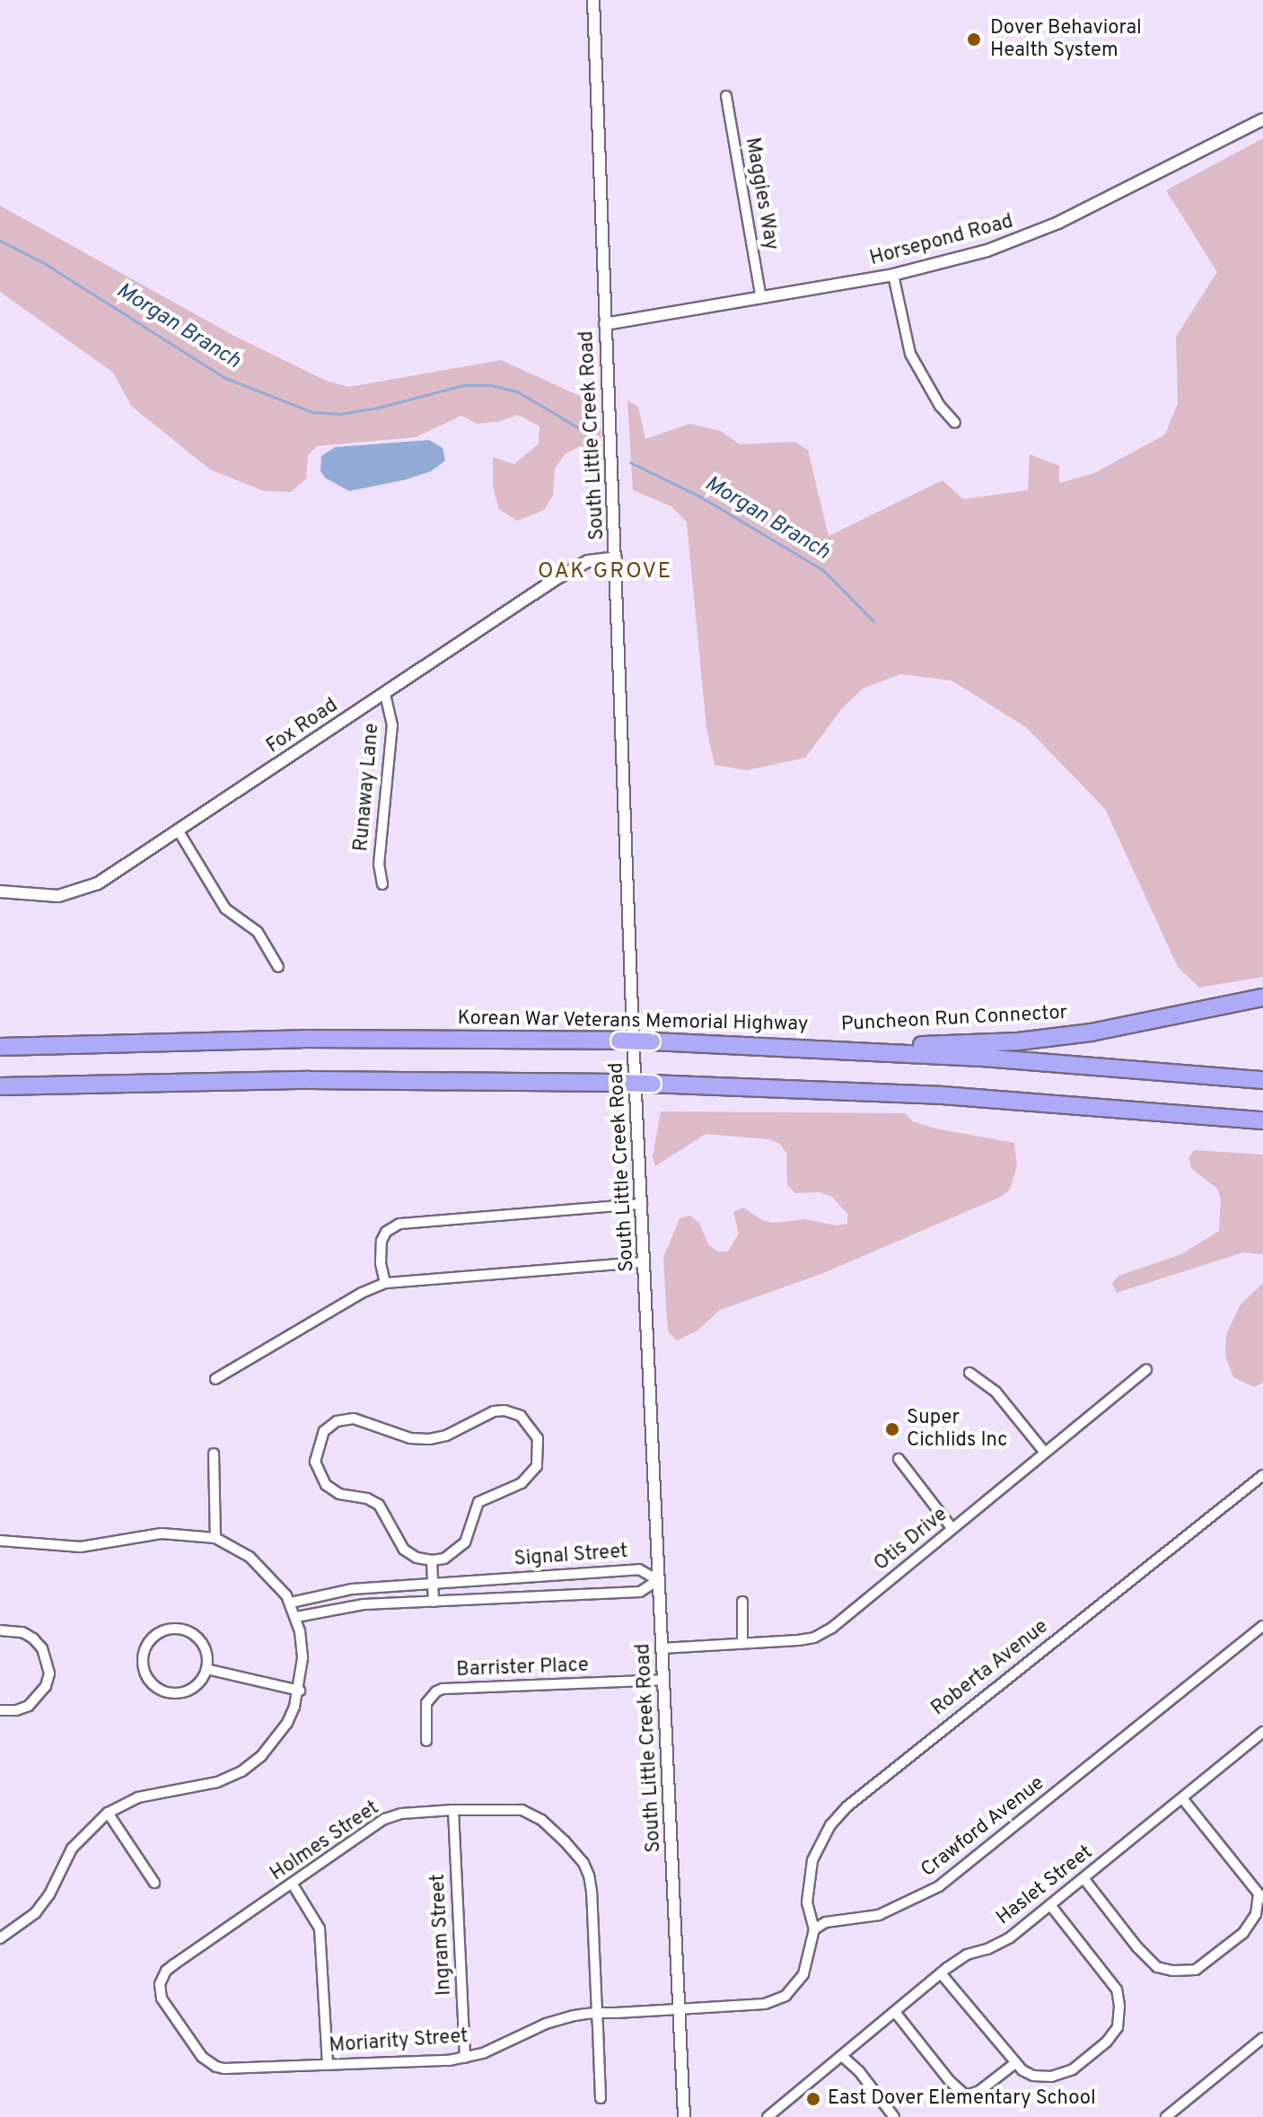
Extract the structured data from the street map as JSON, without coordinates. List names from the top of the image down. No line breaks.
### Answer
{"streets":{"highway":["Puncheon Run Connector","Korean War Veterans Memorial Highway"],"street":["Maggies Way","Horsepond Road","South Little Creek Road","Fox Road","Runaway Lane","Otis Drive","Signal Street","Barrister Place","Roberta Avenue","Crawford Avenue","Holmes Street","Haslet Street","Ingram Street","Moriarity Street"]},"crossings":[["Maggies Way","Horsepond Road"],["Horsepond Road","South Little Creek Road"],["South Little Creek Road","Fox Road"],["South Little Creek Road","Otis Drive"],["South Little Creek Road","Signal Street"],["South Little Creek Road","Barrister Place"],["South Little Creek Road","Moriarity Street"],["Fox Road","Runaway Lane"],["Puncheon Run Connector","Korean War Veterans Memorial Highway"],["Roberta Avenue","Crawford Avenue"],["Holmes Street","Ingram Street"],["Holmes Street","Moriarity Street"],["Ingram Street","Moriarity Street"]],"districts":["OAK GROVE"],"water":["Morgan Branch"],"places":["Dover Behavioral Health System","Super Cichlids Inc","East Dover Elementary School"]}
